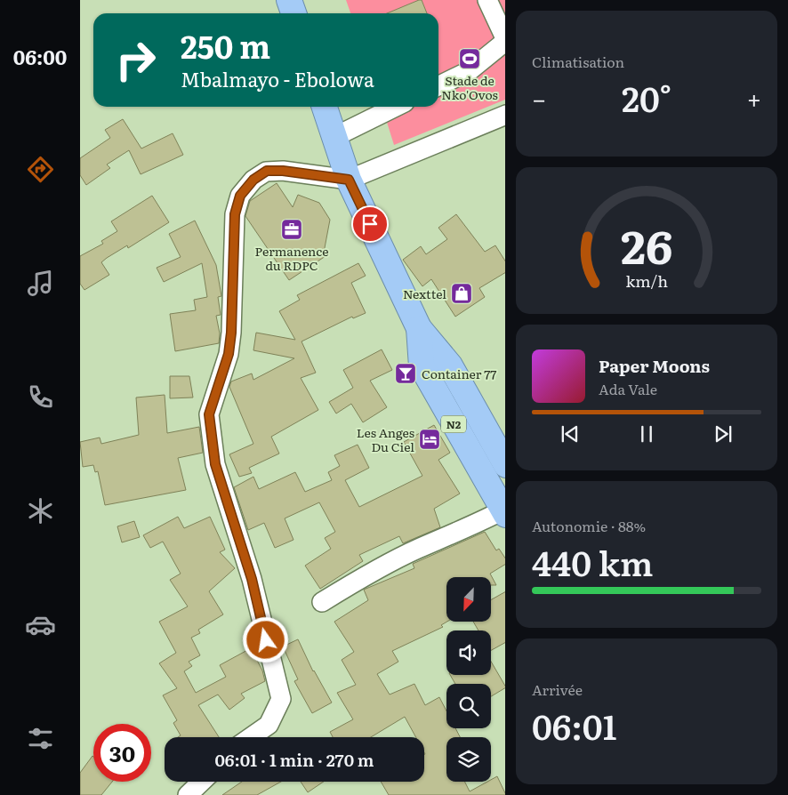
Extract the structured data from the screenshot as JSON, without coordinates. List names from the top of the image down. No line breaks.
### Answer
{"streets":{"highway":["N2"]},"places":{"sports":["Stade de Nko'Ovos"],"office":["Permanence du RDPC"],"shop":["Nexttel"],"bar":["Container 77"],"hotel":["Les Anges Du Ciel"]},"north":"bottom left","page":{"tabs":"06:00","tile":["Climatisation",["Autonomie · 88%","440 km"],["Arrivée","06:01"]],"turn":["250 m","Mbalmayo - Ebolowa"],"heat":["−","20°","+"],"song":["Paper Moons","Ada Vale"],"limit":"30","trip":"06:01 · 1 min · 270 m","gauge":["26","km/h"]}}
